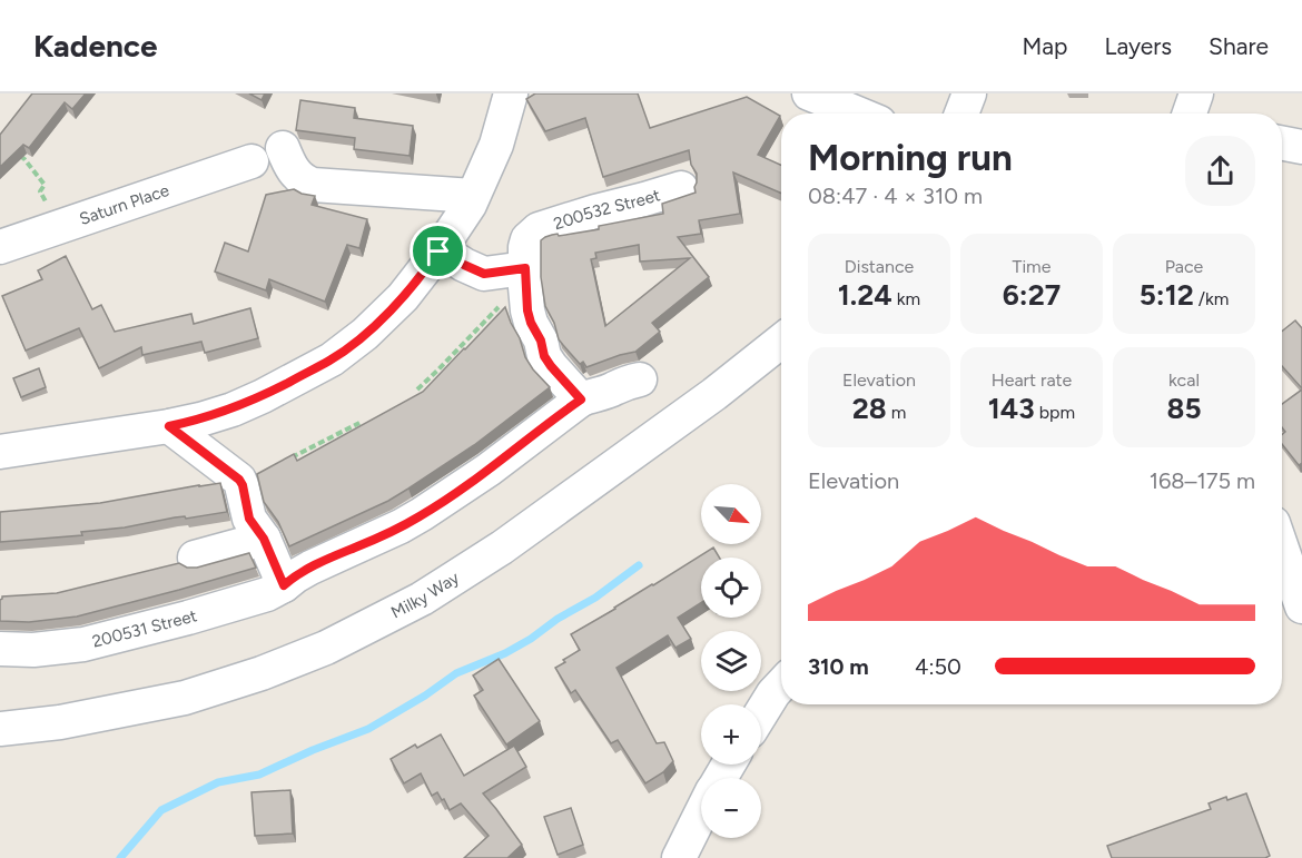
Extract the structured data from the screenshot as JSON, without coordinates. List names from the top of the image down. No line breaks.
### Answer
{"streets":{"street":["Saturn Place","200532 Street","Milky Way","200531 Street"]},"crossings":[["200532 Street","200531 Street"]],"north":"bottom right","page":{"header":"Kadence","nav":["Map","Layers","Share"],"heading":["Morning run","08:47 · 4 × 310 m"],"stats":[["Distance","1.24 km"],["Time","6:27"],["Pace","5:12 /km"],["Elevation","28 m"],["Heart rate","143 bpm"],["kcal","85"]],"chart":["Elevation","168–175 m"],"map_buttons":["+","−"],"list":[{"name":"310 m","note":"4:50"}]}}
